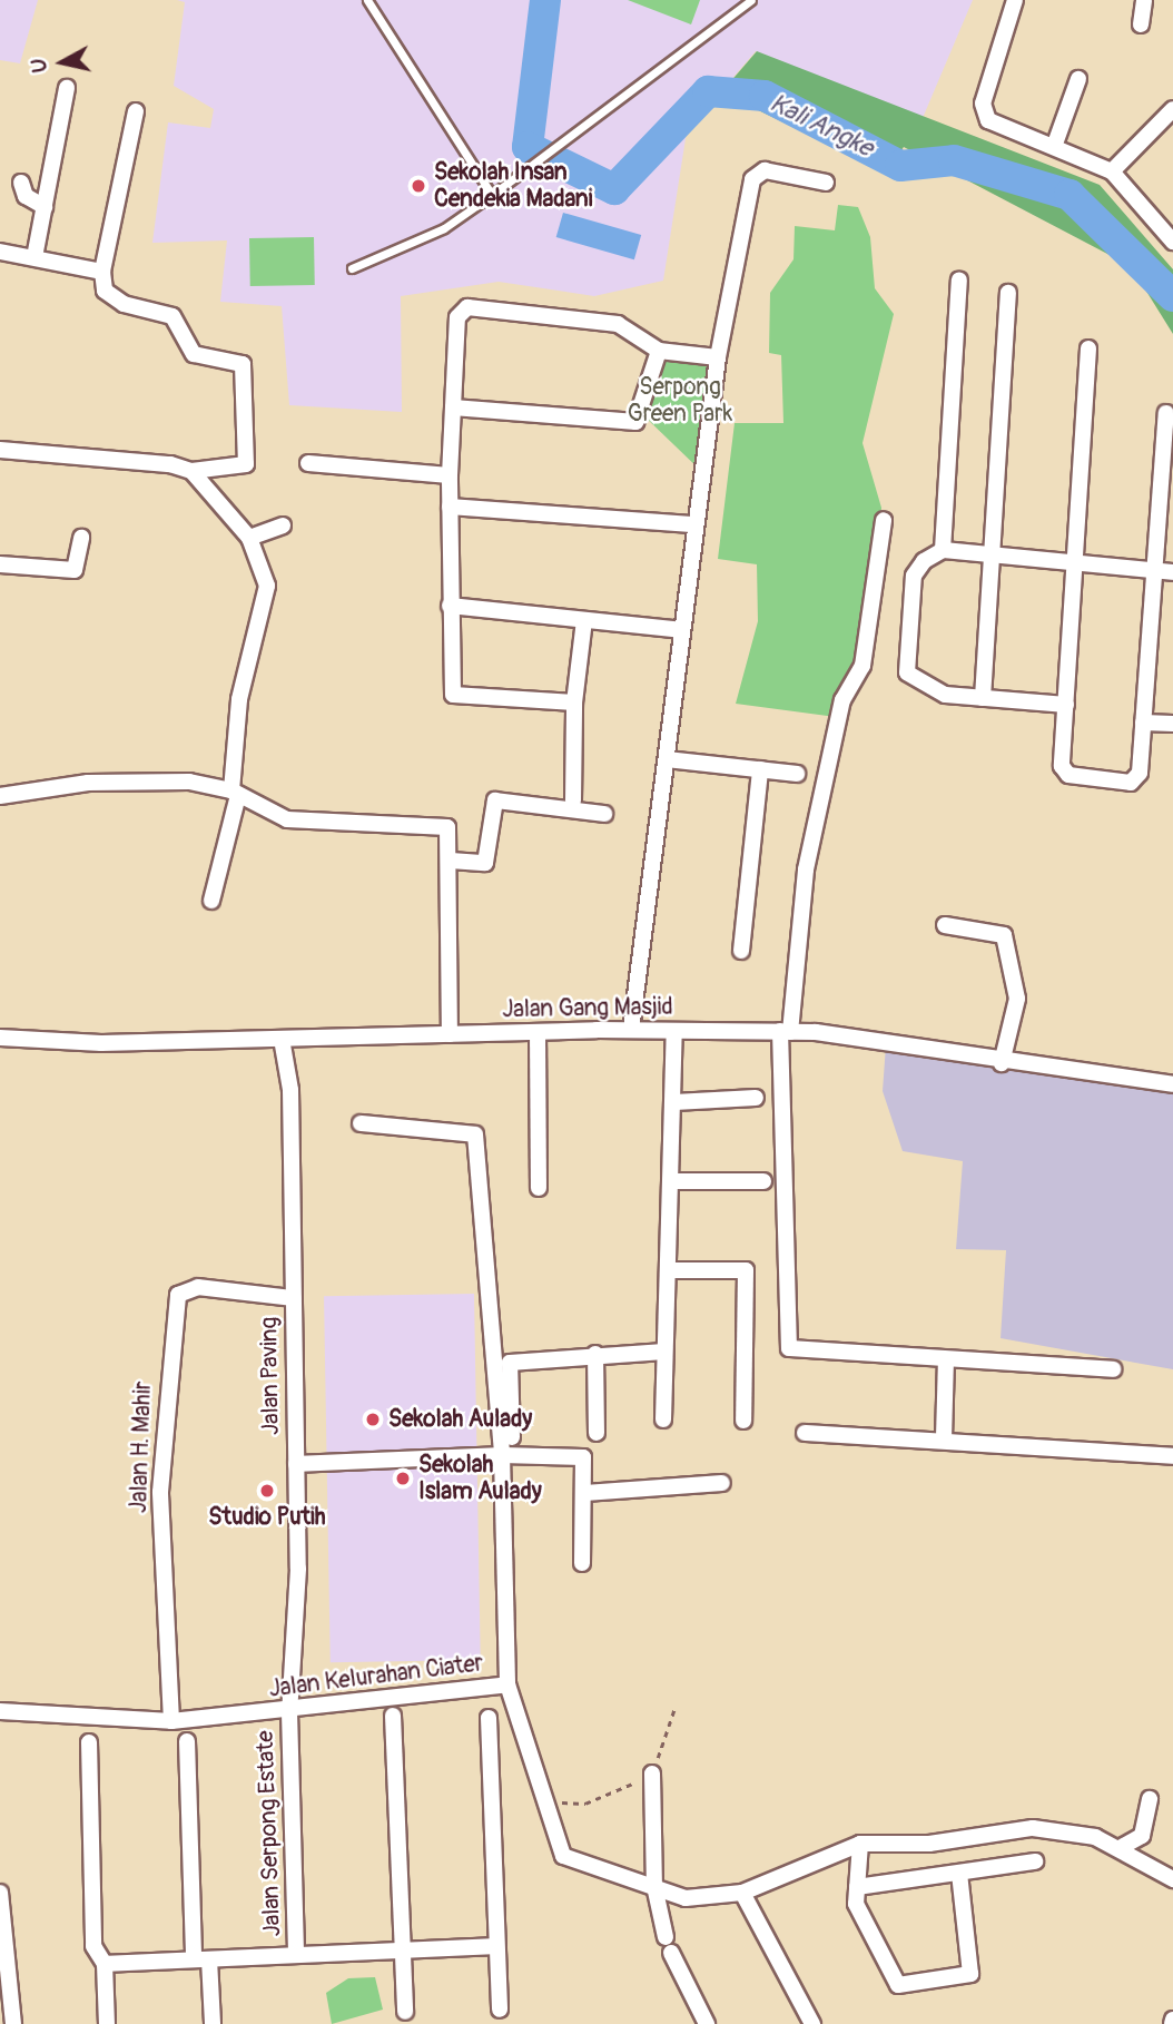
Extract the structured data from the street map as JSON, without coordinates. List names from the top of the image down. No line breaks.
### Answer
{"streets":{"street":["Jalan Gang Masjid","Jalan Paving","Jalan H. Mahir","Jalan Kelurahan Ciater","Jalan Serpong Estate"]},"crossings":[["Jalan Gang Masjid","Jalan Paving"],["Jalan Paving","Jalan H. Mahir"],["Jalan Paving","Jalan Kelurahan Ciater"],["Jalan Paving","Jalan Serpong Estate"],["Jalan H. Mahir","Jalan Kelurahan Ciater"],["Jalan Kelurahan Ciater","Jalan Serpong Estate"]],"water":["Kali Angke"],"parks":["Serpong Green Park"],"places":["Sekolah Insan Cendekia Madani","Sekolah Aulady","Sekolah Islam Aulady","Studio Putih"],"north":"left"}
